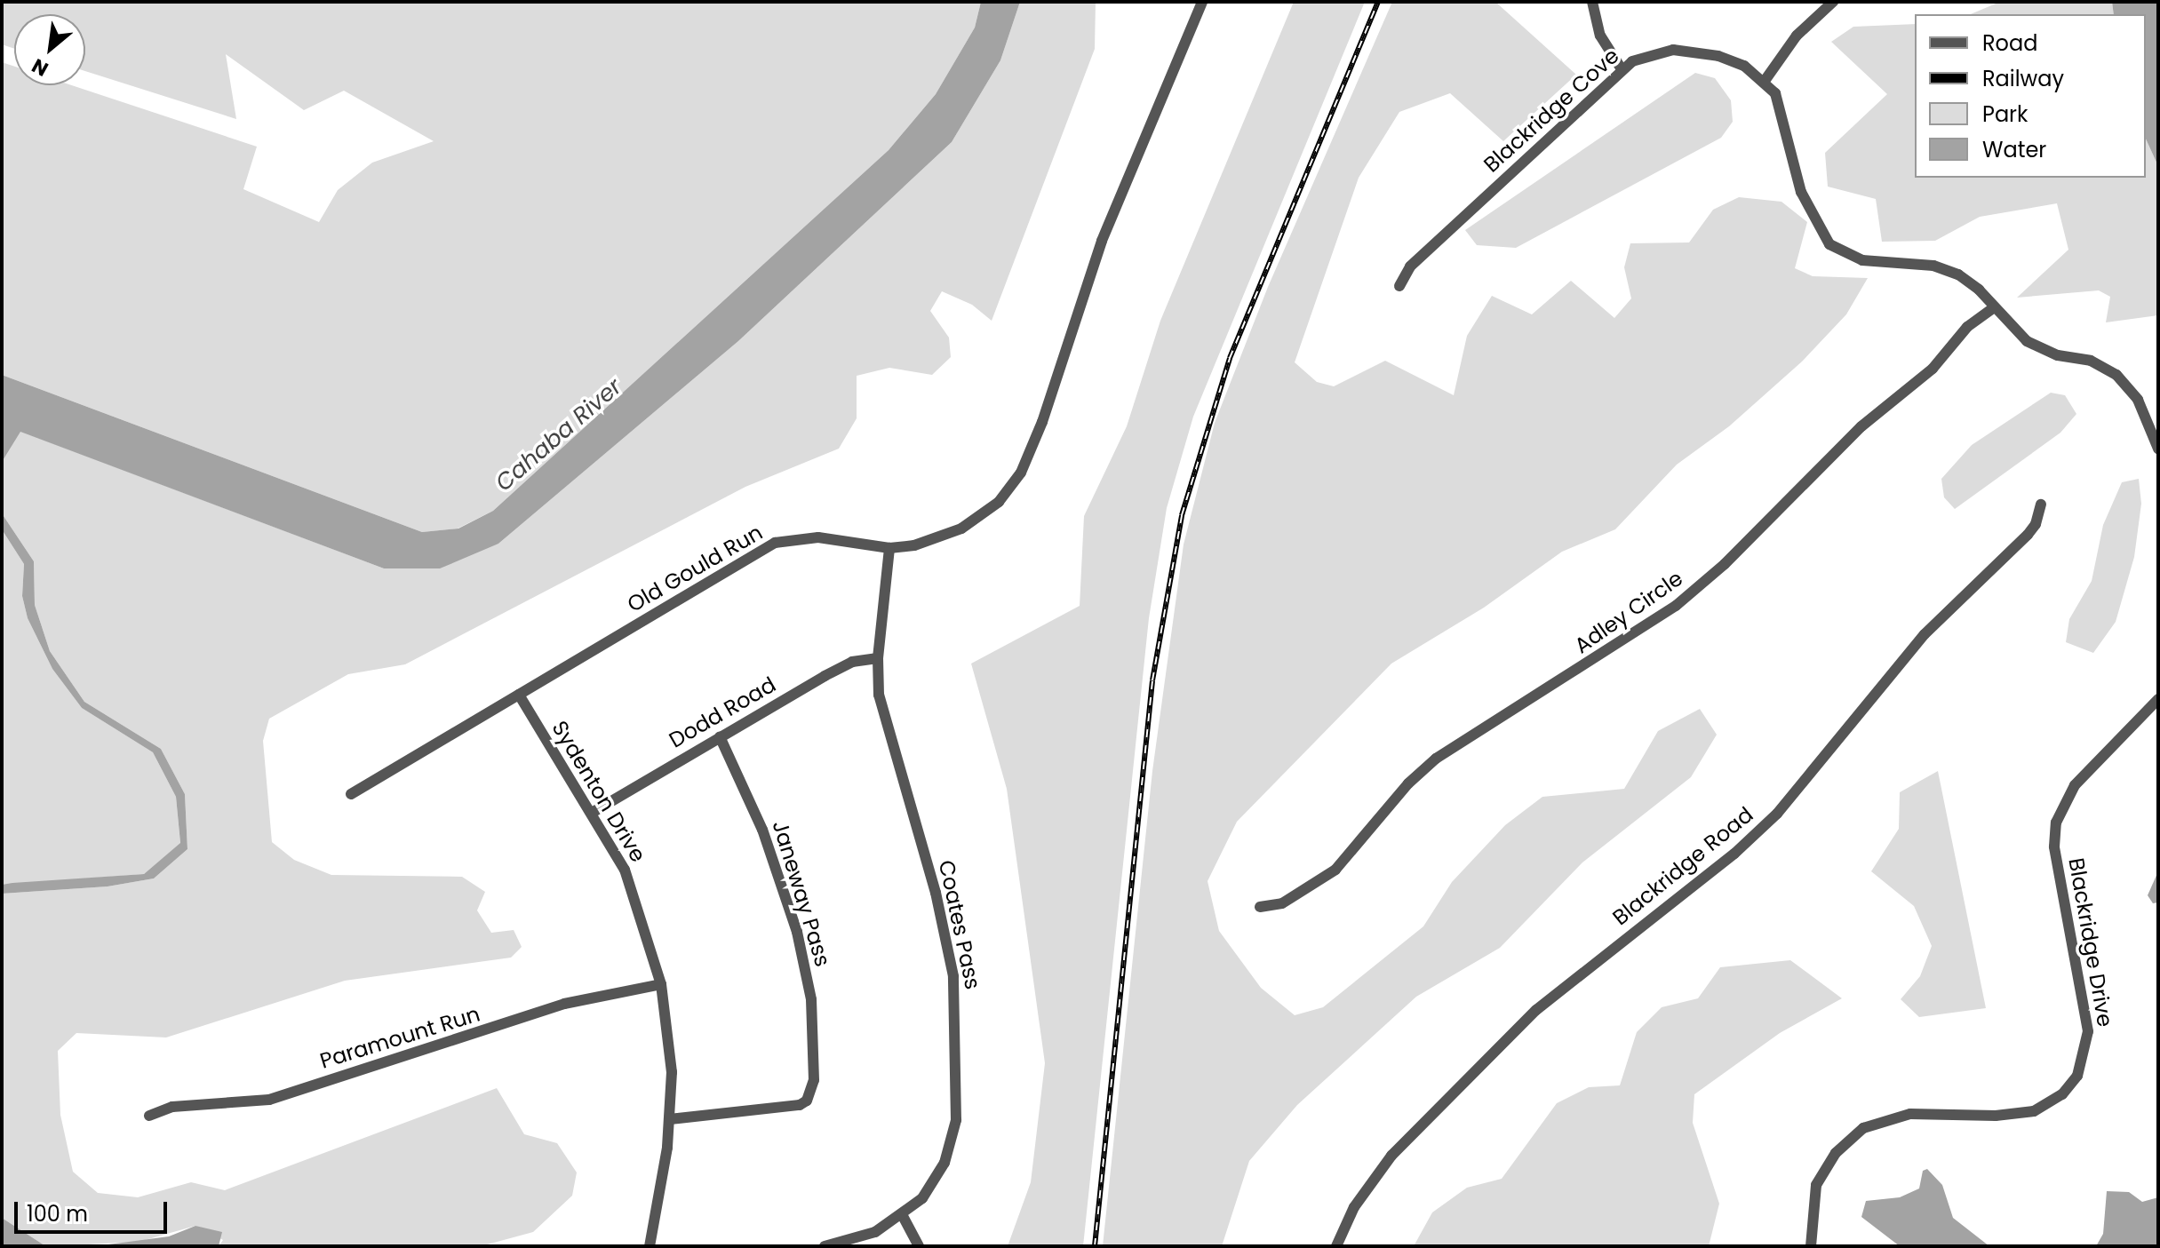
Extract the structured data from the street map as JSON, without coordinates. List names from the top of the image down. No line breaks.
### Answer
{"streets":{"street":["Blackridge Cove","Old Gould Run","Adley Circle","Dodd Road","Sydenton Drive","Blackridge Road","Janeway Pass","Coates Pass","Blackridge Drive","Paramount Run"]},"crossings":[["Blackridge Cove","Adley Circle"],["Old Gould Run","Sydenton Drive"],["Old Gould Run","Coates Pass"],["Dodd Road","Sydenton Drive"],["Dodd Road","Janeway Pass"],["Dodd Road","Coates Pass"],["Sydenton Drive","Janeway Pass"],["Sydenton Drive","Paramount Run"]],"water":["Cahaba River"],"legend":["Road","Railway","Park","Water"],"scale_bar":"100 m","north":"bottom left"}
